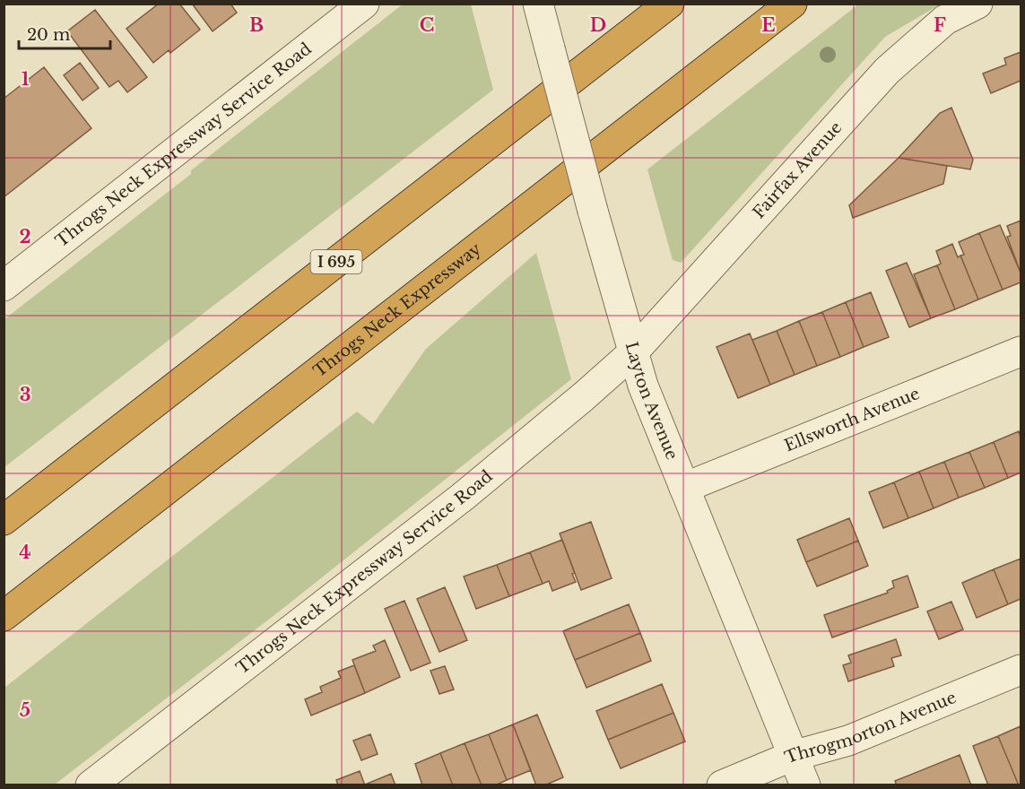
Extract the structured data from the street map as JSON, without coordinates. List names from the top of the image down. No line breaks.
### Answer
{"streets":{"highway":["I 695","Throgs Neck Expressway"],"street":["Throgs Neck Expressway Service Road","Fairfax Avenue","Layton Avenue","Ellsworth Avenue","Throgmorton Avenue"]},"crossings":[["Throgs Neck Expressway Service Road","Fairfax Avenue"],["Throgs Neck Expressway Service Road","Layton Avenue"],["Fairfax Avenue","Layton Avenue"],["Layton Avenue","Ellsworth Avenue"],["Layton Avenue","Throgmorton Avenue"]],"scale_bar":"20 m","grid":{"columns":["B","C","D","E","F"],"rows":["1","2","3","4","5"]}}
